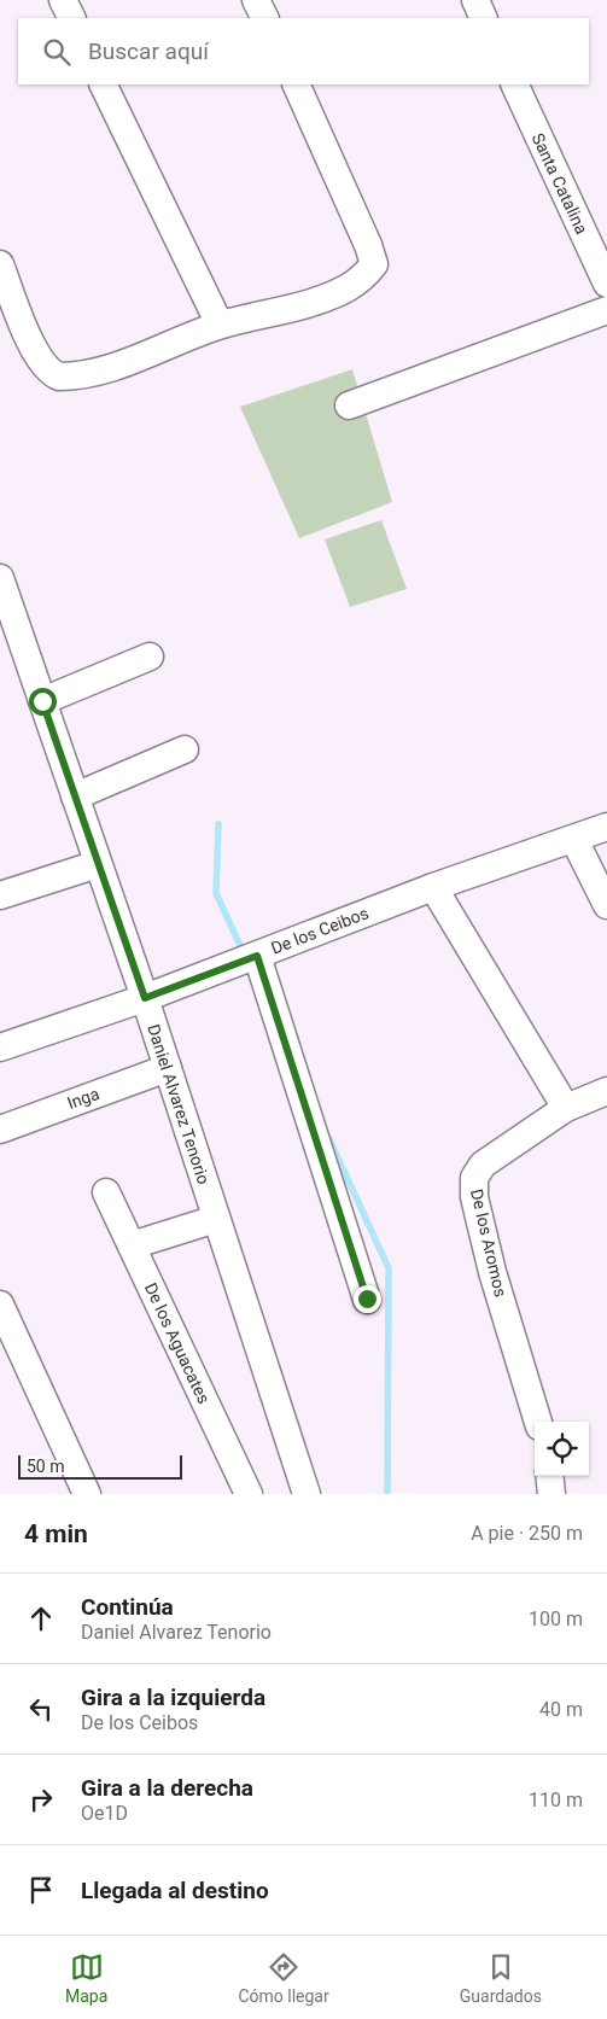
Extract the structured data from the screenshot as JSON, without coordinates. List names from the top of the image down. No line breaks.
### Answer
{"streets":{"street":["Santa Catalina","De los Ceibos","Inga","Daniel Alvarez Tenorio","De los Aromos","De los Aguacates"]},"crossings":[["De los Ceibos","Daniel Alvarez Tenorio"],["Inga","Daniel Alvarez Tenorio"]],"scale_bar":"50 m","page":{"search":"Buscar aquí","scale":"50 m","heading":["4 min","A pie · 250 m"],"list":[["Continúa","Daniel Alvarez Tenorio","100 m"],["Gira a la izquierda","De los Ceibos","40 m"],["Gira a la derecha","Oe1D","110 m"],"Llegada al destino"],"nav":["Mapa","Cómo llegar","Guardados"]}}
